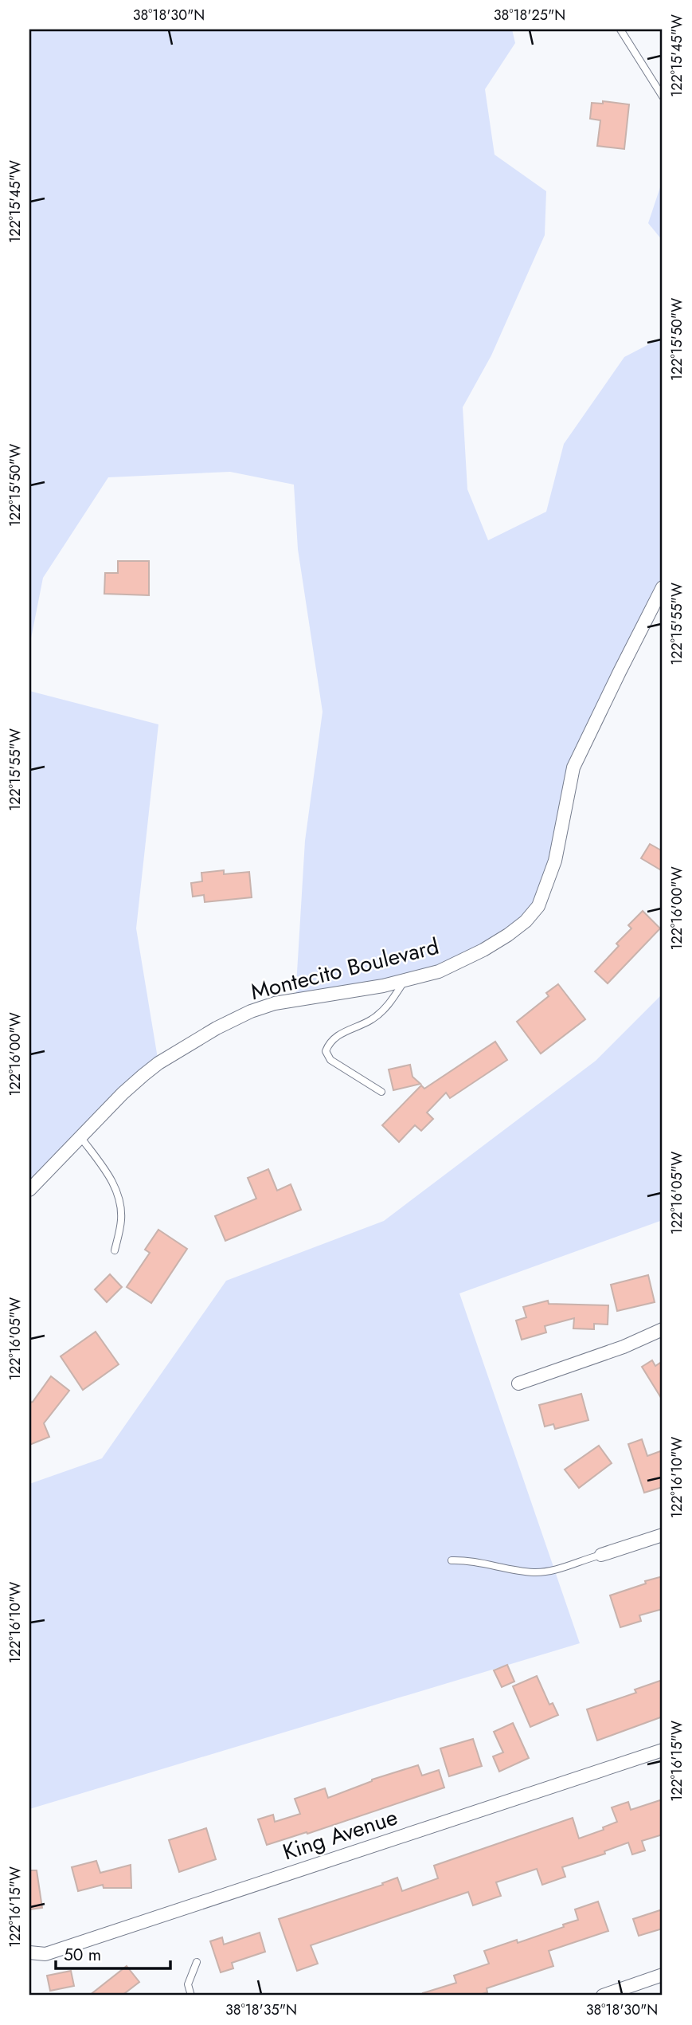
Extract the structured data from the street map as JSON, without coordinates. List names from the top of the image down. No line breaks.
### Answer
{"streets":{"street":["Montecito Boulevard","King Avenue"]},"scale_bar":"50 m","coordinates":["38°18'30\"N","38°18'25\"N","122°15'45\"W","122°15'50\"W","122°15'55\"W","122°16'00\"W","122°16'05\"W","122°16'10\"W","122°16'15\"W","38°18'35\"N"]}
